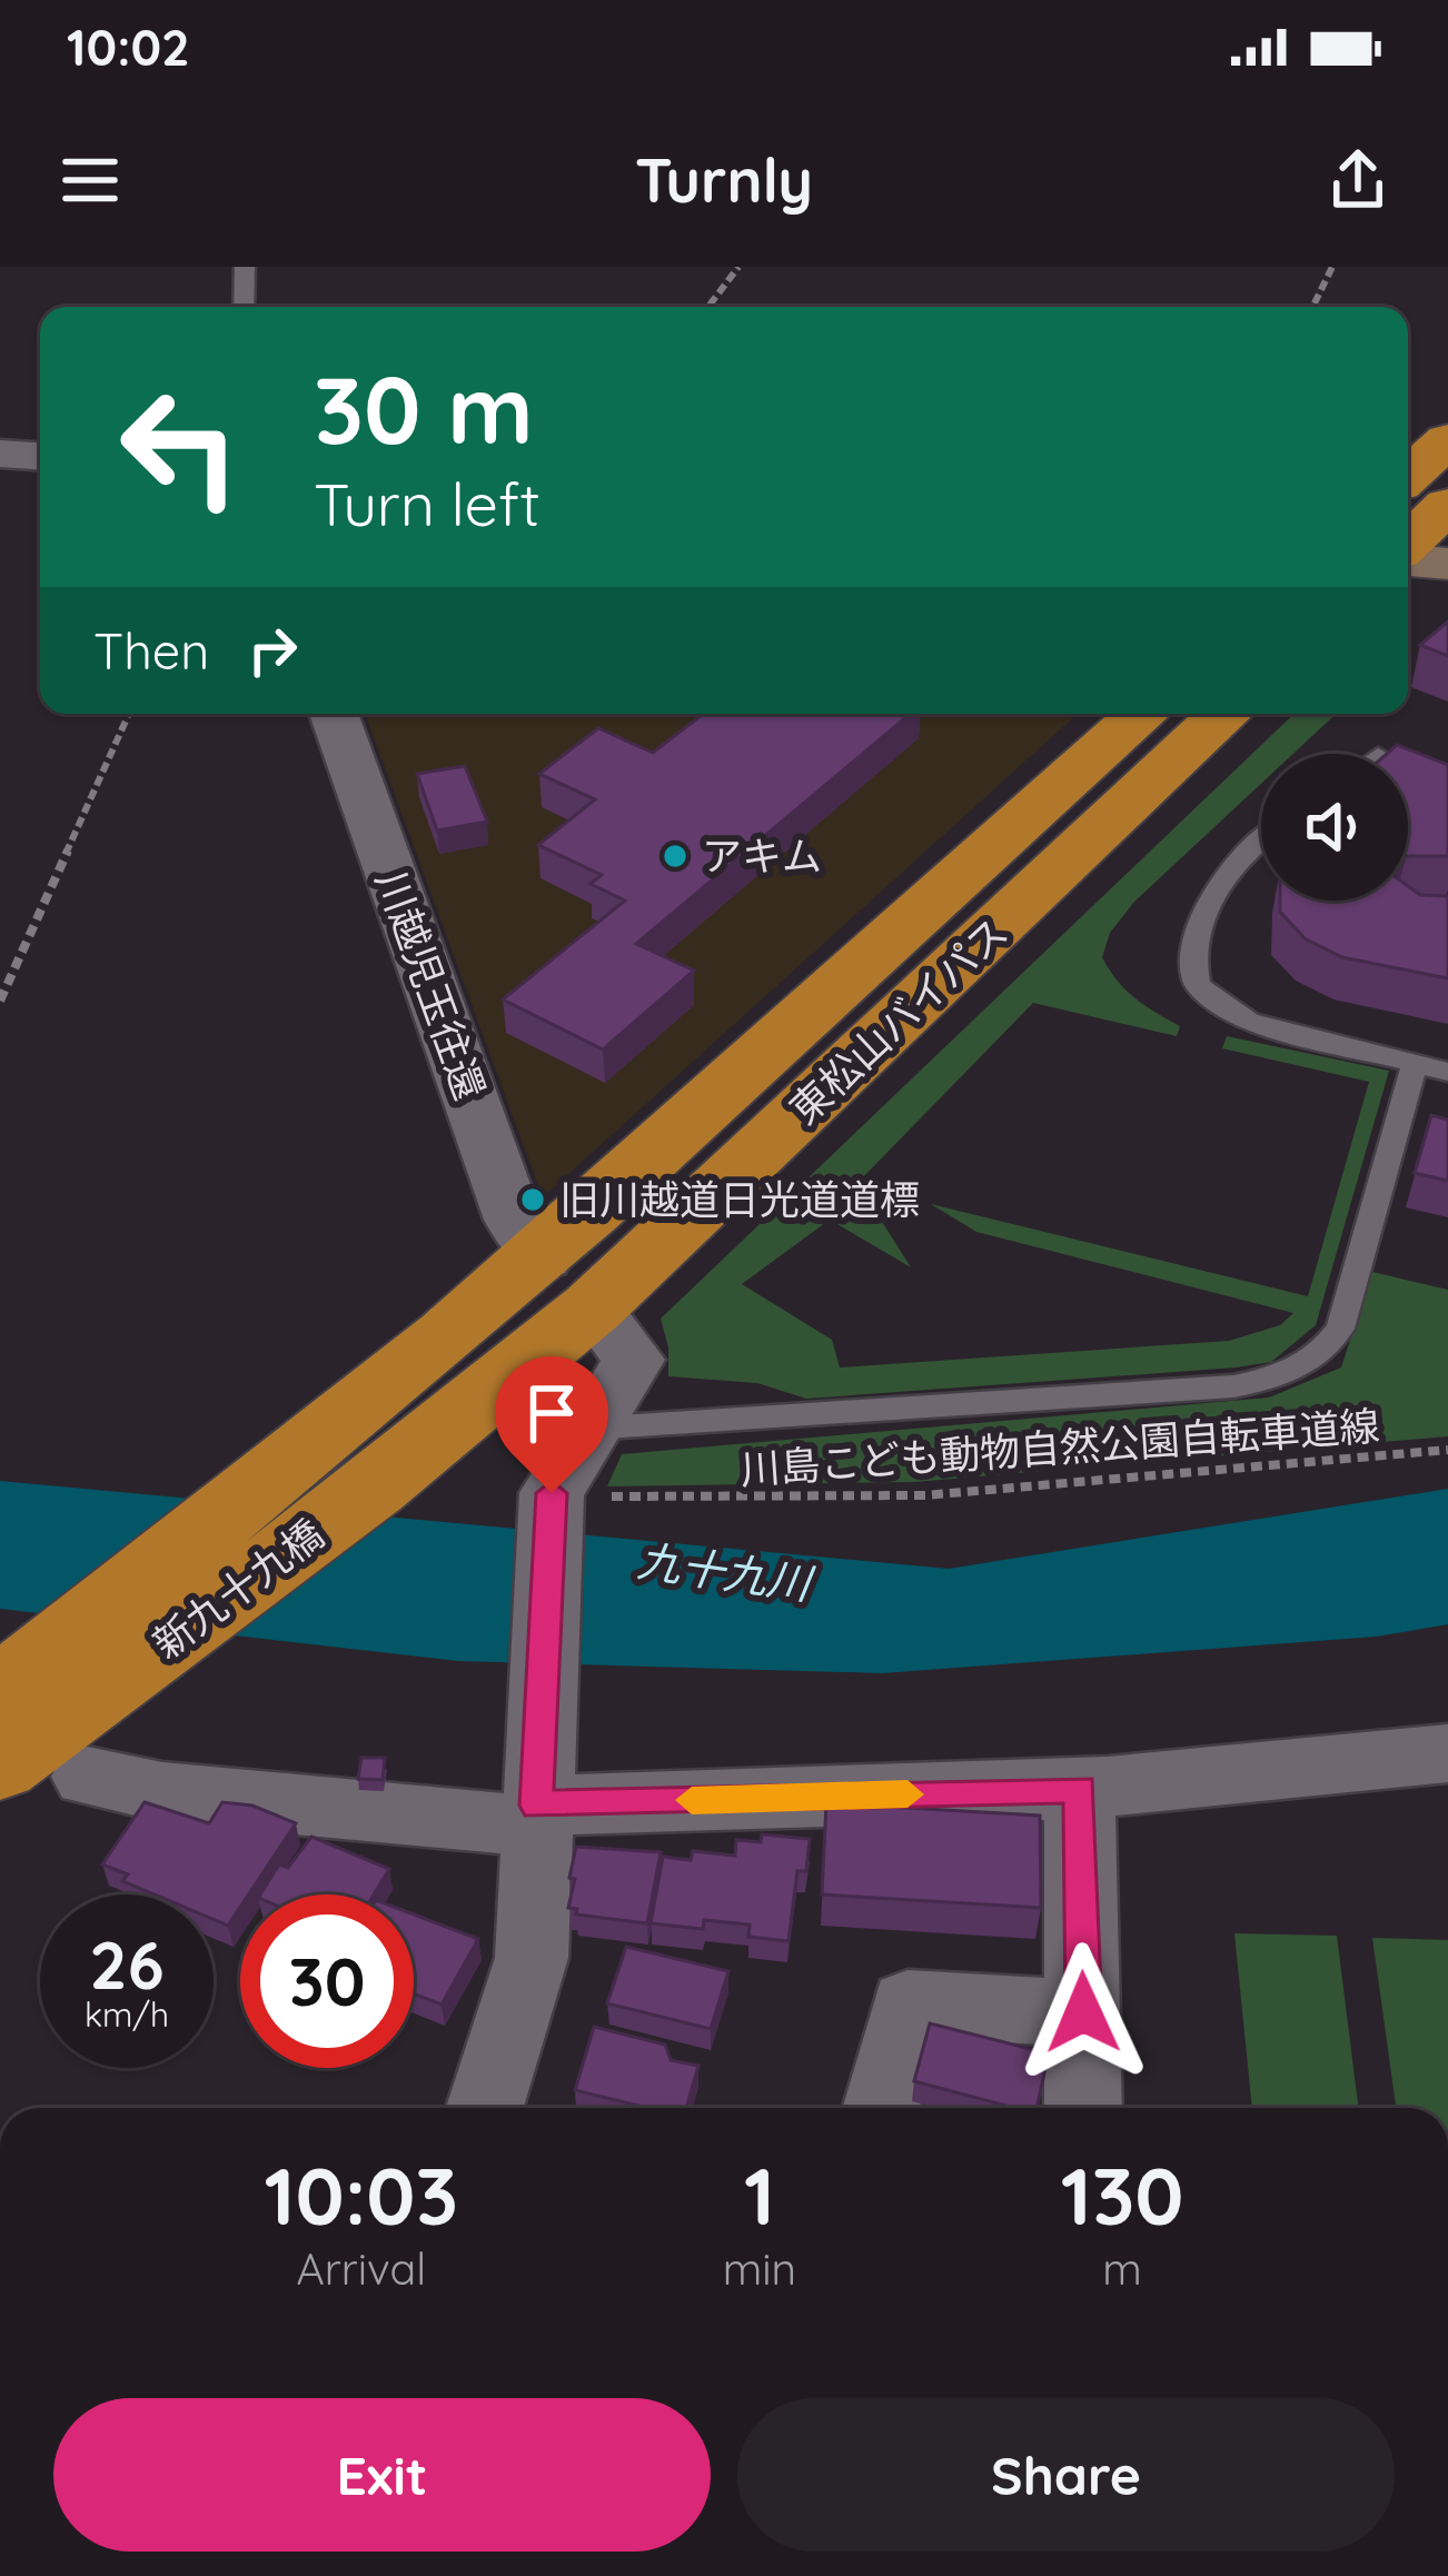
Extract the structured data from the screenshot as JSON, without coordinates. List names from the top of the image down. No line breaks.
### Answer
{"streets":{"highway":["東松山バイパス","新九十九橋"],"street":["川越児玉往還"],"path":["川島こども動物自然公園自転車道線"]},"crossings":[["川越児玉往還","東松山バイパス"],["東松山バイパス","新九十九橋"]],"water":["九十九川"],"places":["アキム","旧川越道日光道道標"],"page":{"status":"10:02","header":"Turnly","turn":["30 m","Turn left"],"then":"Then","speed":"26 km/h","limit":"30","eta":["10:03","Arrival","1","min","130","m"],"buttons":["Exit","Share"]}}
